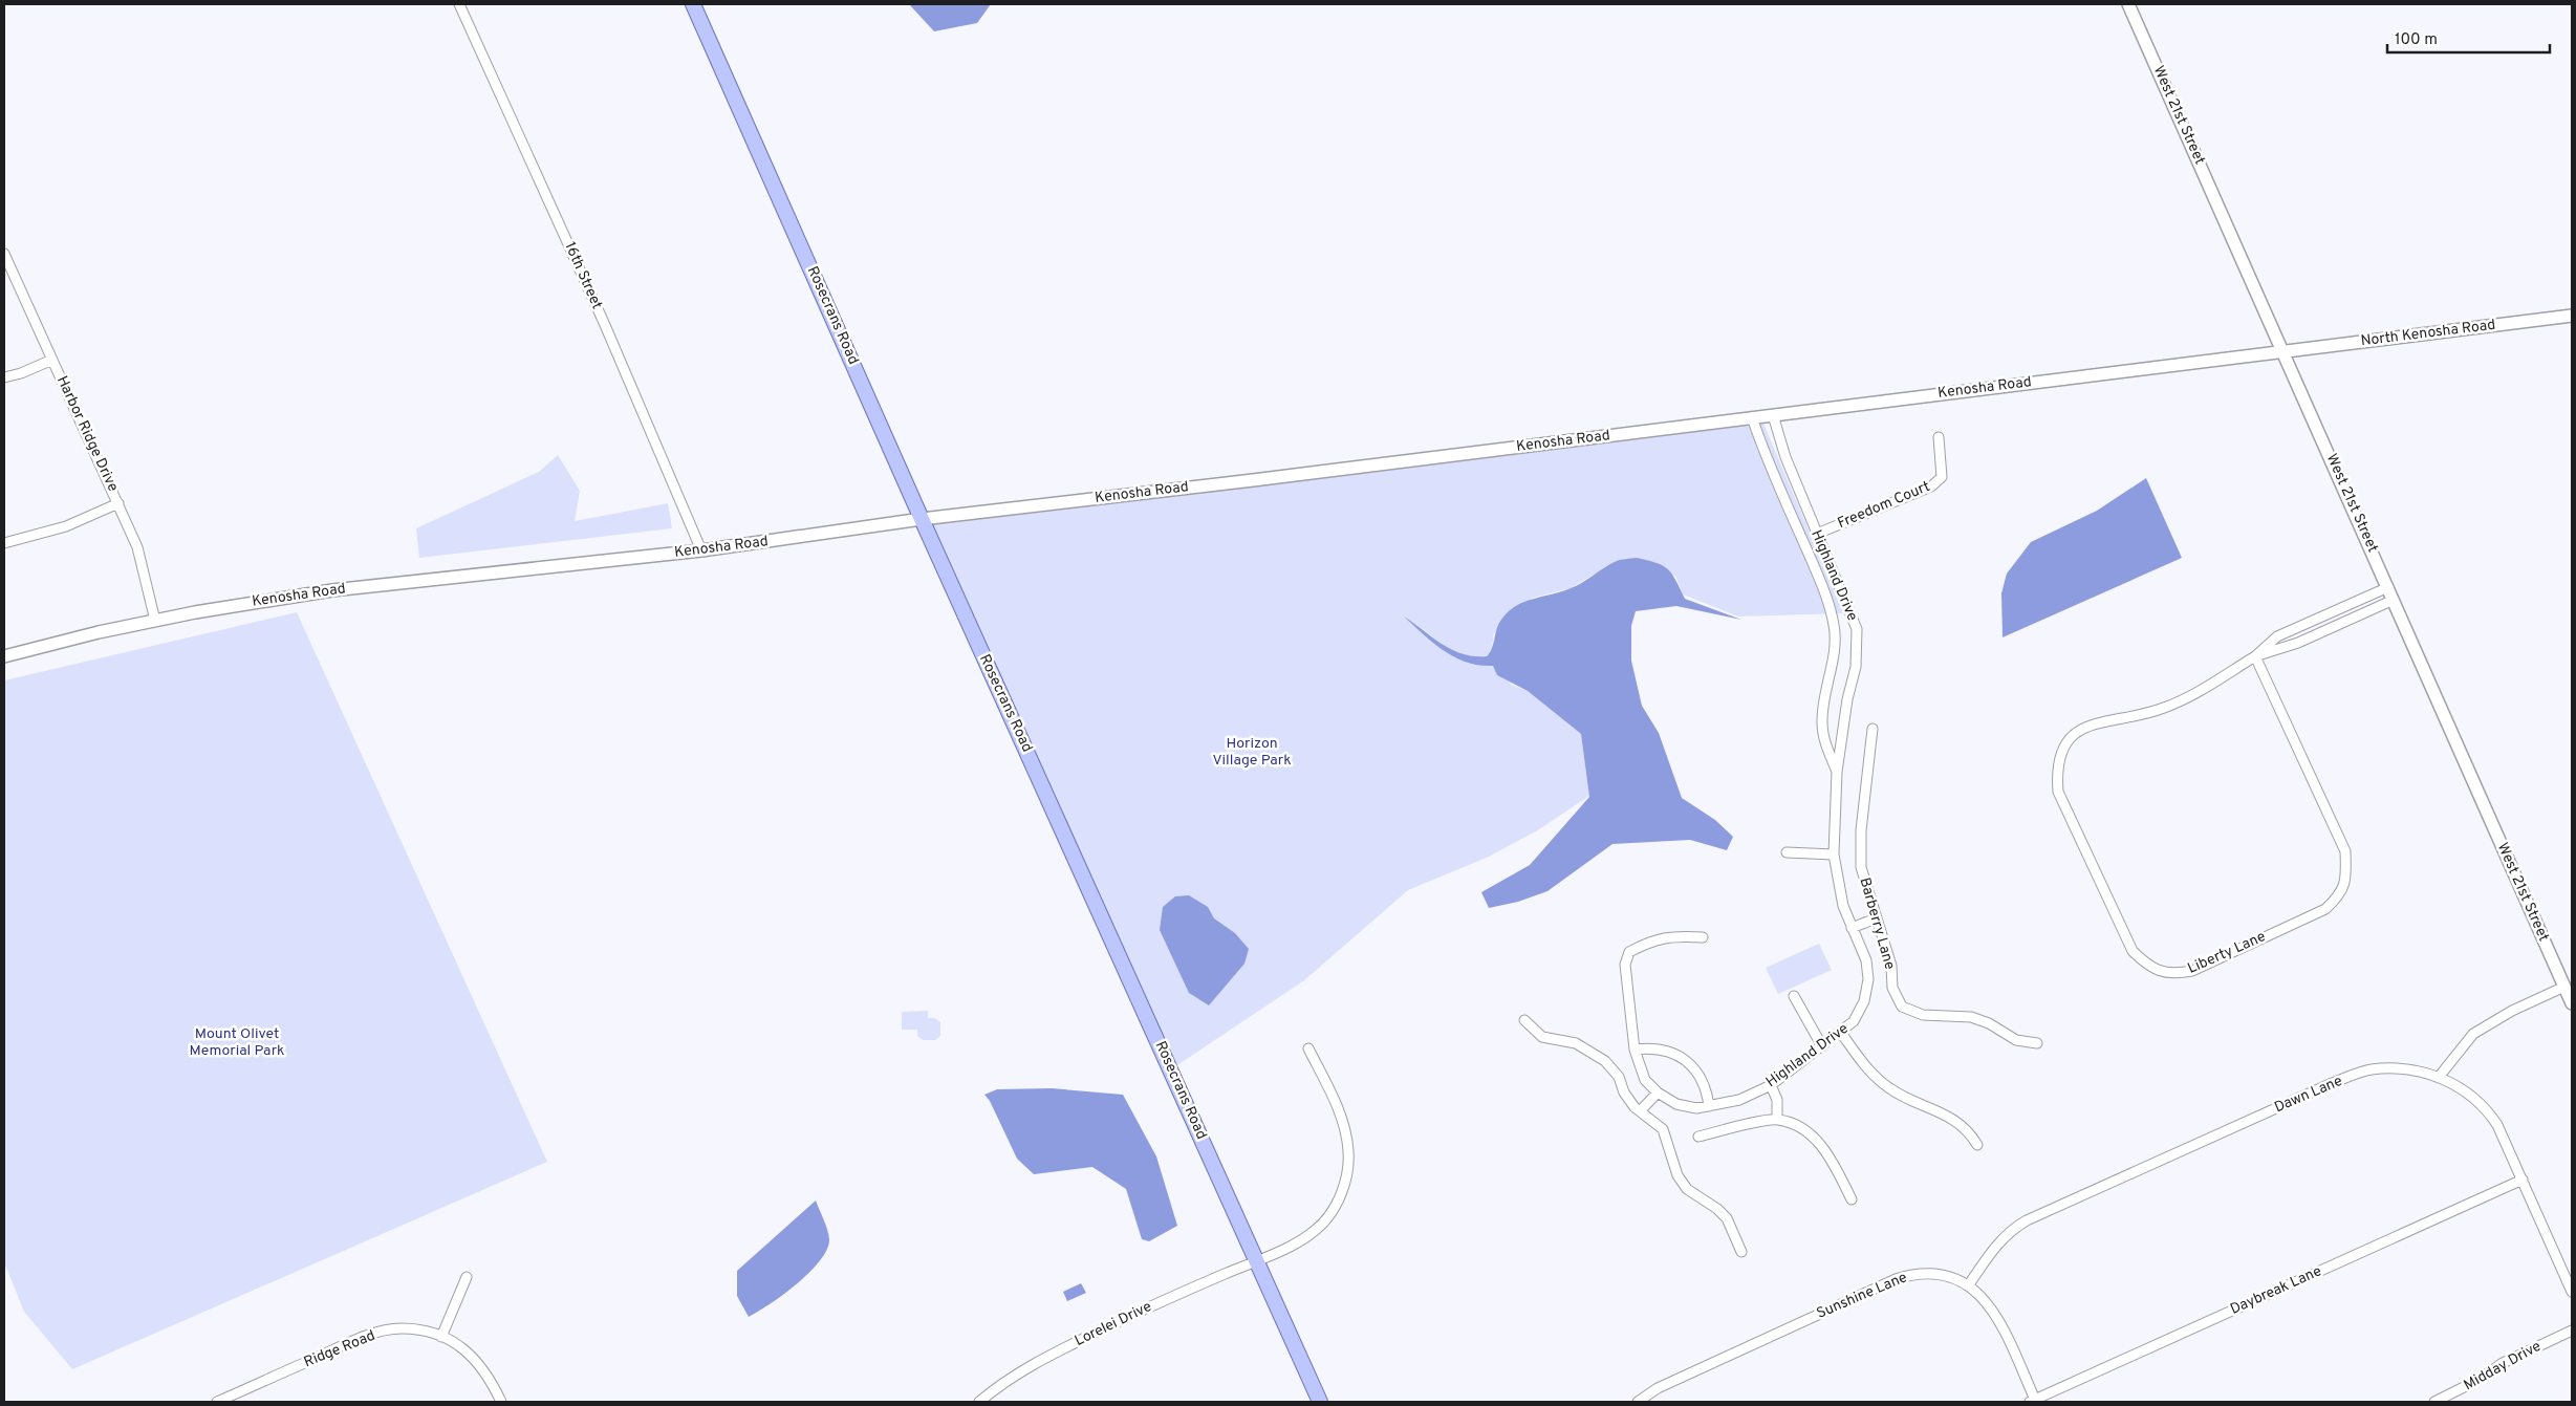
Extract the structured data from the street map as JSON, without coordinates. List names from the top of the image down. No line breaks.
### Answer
{"streets":{"main road":["Rosecrans Road"],"street":["West 21st Street","16th Street","North Kenosha Road","Kenosha Road","Harbor Ridge Drive","Freedom Court","Highland Drive","Barberry Lane","Liberty Lane","Dawn Lane","Daybreak Lane","Sunshine Lane","Lorelei Drive","Ridge Road","Midday Drive"]},"crossings":[["West 21st Street","North Kenosha Road"],["West 21st Street","Kenosha Road"],["West 21st Street","Liberty Lane"],["16th Street","Kenosha Road"],["Rosecrans Road","Kenosha Road"],["Rosecrans Road","Lorelei Drive"],["North Kenosha Road","Kenosha Road"],["Kenosha Road","Harbor Ridge Drive"],["Kenosha Road","Highland Drive"],["Freedom Court","Highland Drive"],["Dawn Lane","Daybreak Lane"],["Dawn Lane","Sunshine Lane"],["Daybreak Lane","Sunshine Lane"]],"parks":["Horizon Village Park","Mount Olivet Memorial Park"],"scale_bar":"100 m"}
